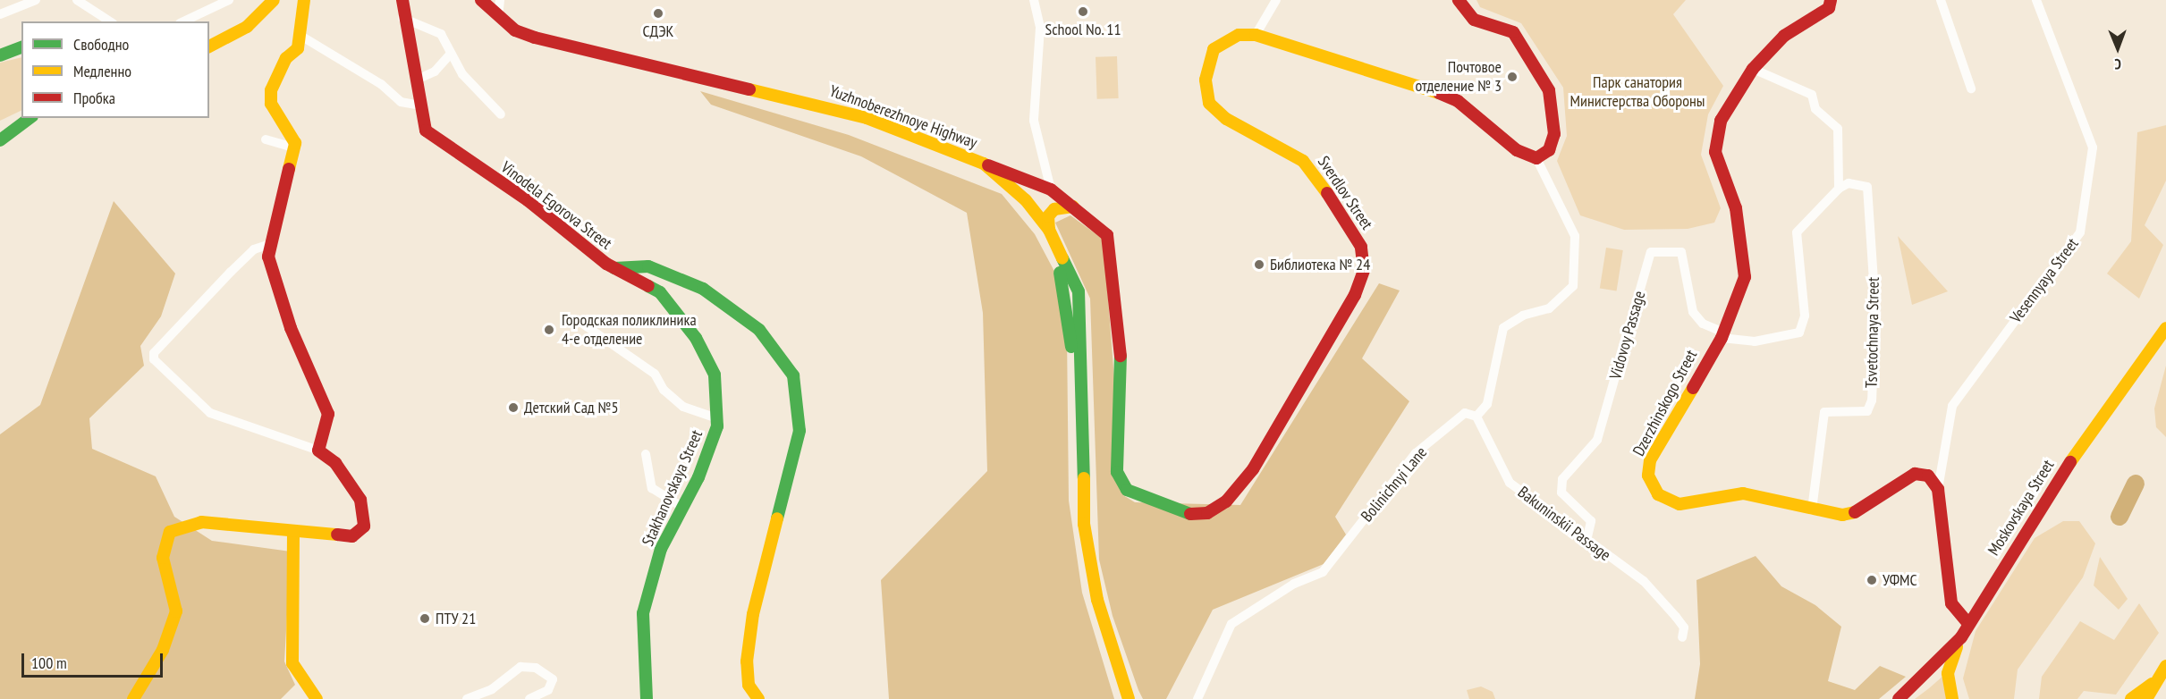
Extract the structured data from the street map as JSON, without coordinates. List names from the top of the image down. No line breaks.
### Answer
{"streets":{"main road":["Yuzhnoberezhnoye Highway","Sverdlov Street","Vinodela Egorova Street","Dzerzhinskogo Street","Stakhanovskaya Street","Moskovskaya Street"],"street":["Vesennyaya Street","Tsvetochnaya Street","Vidovoy Passage","Bolinichnyi Lane","Bakuninskii Passage"]},"crossings":[["Yuzhnoberezhnoye Highway","Sverdlov Street"],["Vinodela Egorova Street","Stakhanovskaya Street"],["Vesennyaya Street","Dzerzhinskogo Street"],["Tsvetochnaya Street","Dzerzhinskogo Street"],["Vidovoy Passage","Dzerzhinskogo Street"],["Vidovoy Passage","Bakuninskii Passage"],["Bolinichnyi Lane","Bakuninskii Passage"]],"parks":["Парк санатория Министерства Обороны"],"places":["School No. 11","СДЭК","Почтовое отделение № 3","Библиотека № 24","Городская поликлиника 4-е отделение","Детский Сад №5","УФМС","ПТУ 21"],"legend":["Свободно","Медленно","Пробка"],"scale_bar":"100 m","north":"bottom"}
